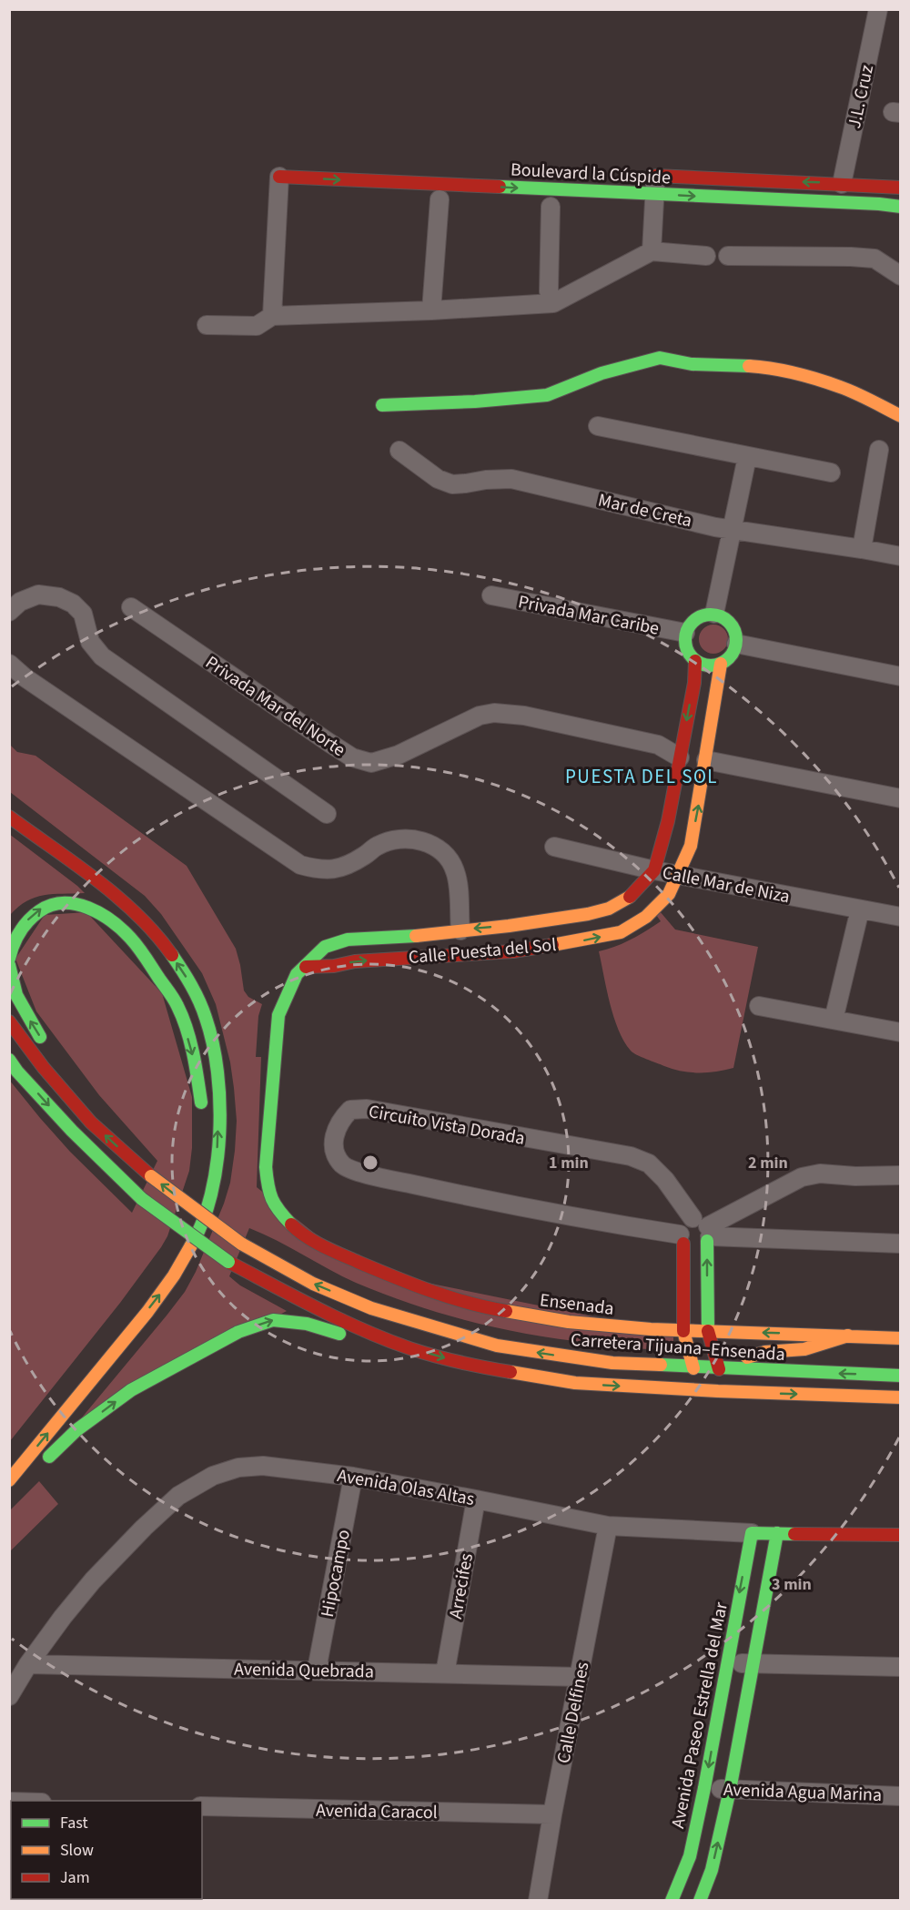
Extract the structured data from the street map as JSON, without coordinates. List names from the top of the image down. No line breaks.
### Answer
{"streets":{"main road":["Boulevard la Cúspide","Calle Puesta del Sol","Ensenada","Carretera Tijuana–Ensenada","Avenida Olas Altas","Avenida Paseo Estrella del Mar"],"street":["J.L. Cruz","Mar de Creta","Privada Mar Caribe","Privada Mar del Norte","Calle Mar de Niza","Circuito Vista Dorada","Hipocampo","Arrecifes","Avenida Quebrada","Calle Delfines","Avenida Agua Marina","Avenida Caracol"]},"crossings":[["J.L. Cruz","Boulevard la Cúspide"],["Privada Mar Caribe","Calle Puesta del Sol"],["Privada Mar del Norte","Calle Puesta del Sol"],["Calle Mar de Niza","Calle Puesta del Sol"],["Calle Puesta del Sol","Ensenada"],["Avenida Olas Altas","Hipocampo"],["Avenida Olas Altas","Arrecifes"],["Avenida Olas Altas","Avenida Quebrada"],["Avenida Olas Altas","Calle Delfines"],["Avenida Olas Altas","Avenida Paseo Estrella del Mar"],["Hipocampo","Avenida Quebrada"],["Arrecifes","Avenida Quebrada"],["Avenida Quebrada","Calle Delfines"],["Calle Delfines","Avenida Caracol"],["Avenida Paseo Estrella del Mar","Avenida Agua Marina"]],"districts":["PUESTA DEL SOL"],"legend":["Fast","Slow","Jam"],"rings":["1 min","2 min","3 min"]}
